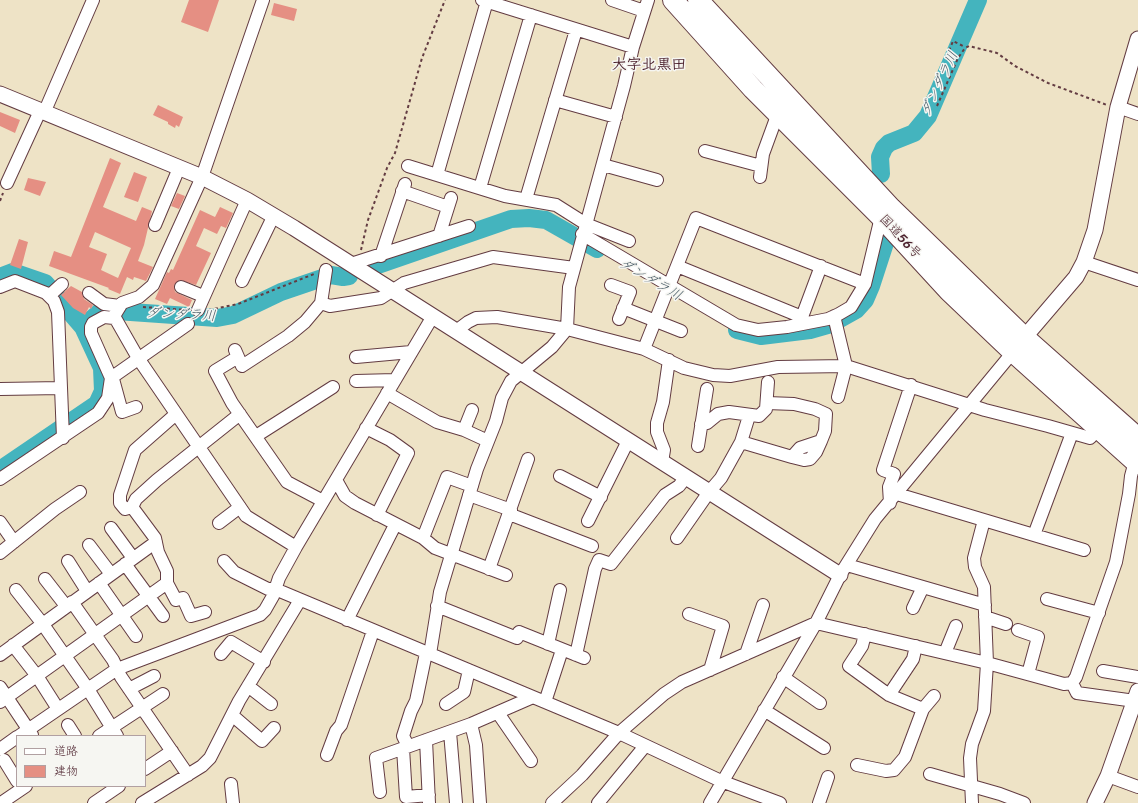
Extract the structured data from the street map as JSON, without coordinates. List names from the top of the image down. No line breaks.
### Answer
{"streets":{"highway":["国道56号"]},"districts":["大字北黒田"],"water":["ダンダラ川"],"legend":["道路","建物"]}
